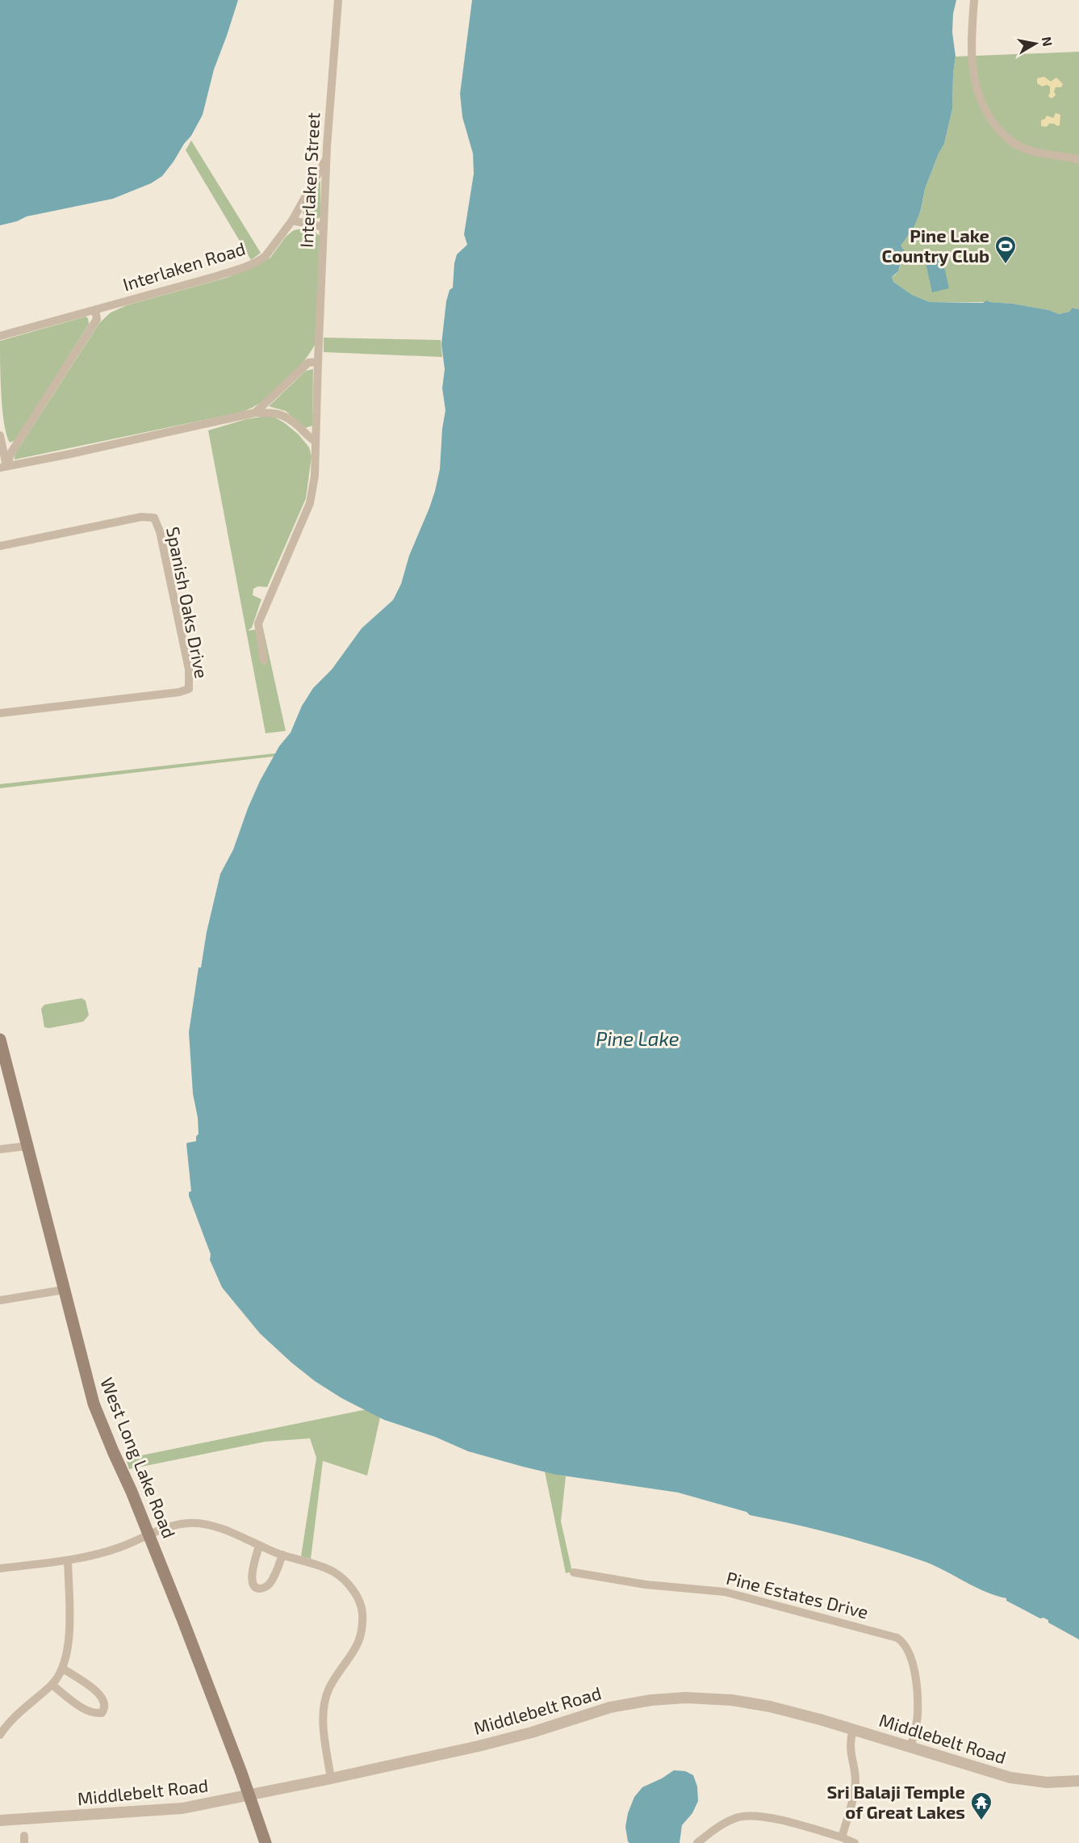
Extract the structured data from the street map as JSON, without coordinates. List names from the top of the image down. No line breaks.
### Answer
{"streets":{"main road":["West Long Lake Road"],"street":["Interlaken Street","Interlaken Road","Spanish Oaks Drive","Pine Estates Drive","Middlebelt Road"]},"crossings":[["Interlaken Street","Interlaken Road"],["West Long Lake Road","Middlebelt Road"],["Pine Estates Drive","Middlebelt Road"]],"water":["Pine Lake"],"places":{"sports":["Pine Lake Country Club"],"temple":["Sri Balaji Temple of Great Lakes"]},"north":"right"}
